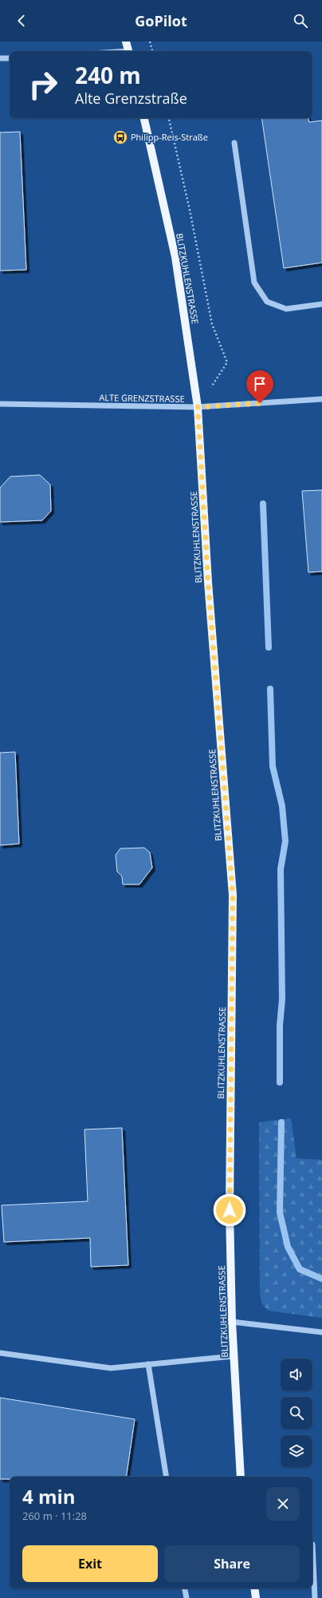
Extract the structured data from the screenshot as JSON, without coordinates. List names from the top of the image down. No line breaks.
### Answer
{"streets":{"main road":["BLITZKUHLENSTRASSE"],"street":["ALTE GRENZSTRASSE"]},"crossings":[["BLITZKUHLENSTRASSE","ALTE GRENZSTRASSE"]],"places":{"bus stop":["Philipp-Reis-Straße"]},"page":{"header":"GoPilot","turn":["240 m","Alte Grenzstraße"],"heading":["4 min","260 m · 11:28"],"buttons":["Exit","Share"]}}
